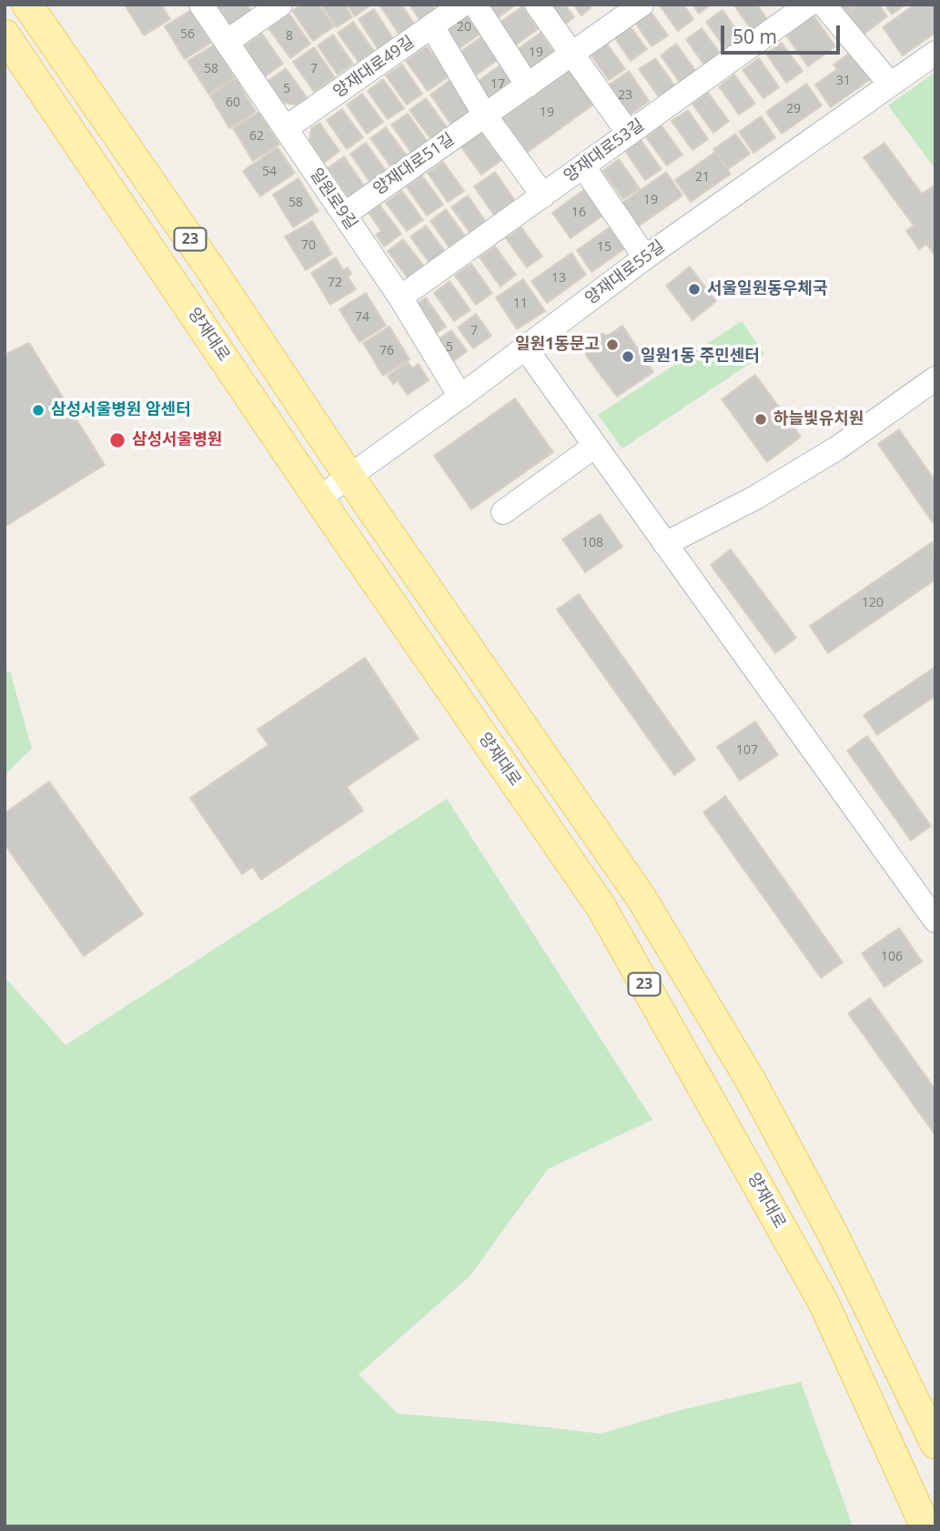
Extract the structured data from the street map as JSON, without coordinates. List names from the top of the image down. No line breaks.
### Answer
{"streets":{"main road":["23","양재대로"],"street":["양재대로49길","양재대로53길","양재대로51길","일원로9길","양재대로55길"]},"crossings":[["양재대로49길","일원로9길"],["양재대로53길","일원로9길"],["양재대로51길","일원로9길"],["일원로9길","양재대로55길"],["23","양재대로55길"],["양재대로55길","양재대로"]],"places":["서울일원동우체국","일원1동문고","일원1동 주민센터","삼성서울병원 암센터","하늘빛유치원","삼성서울병원"],"house_numbers":["20","56","8","19","58","7","31","17","5","23","60","29","19","62","54","21","19","58","16","70","15","13","72","11","74","7","5","76","108","120","107","106"],"scale_bar":"50 m"}
